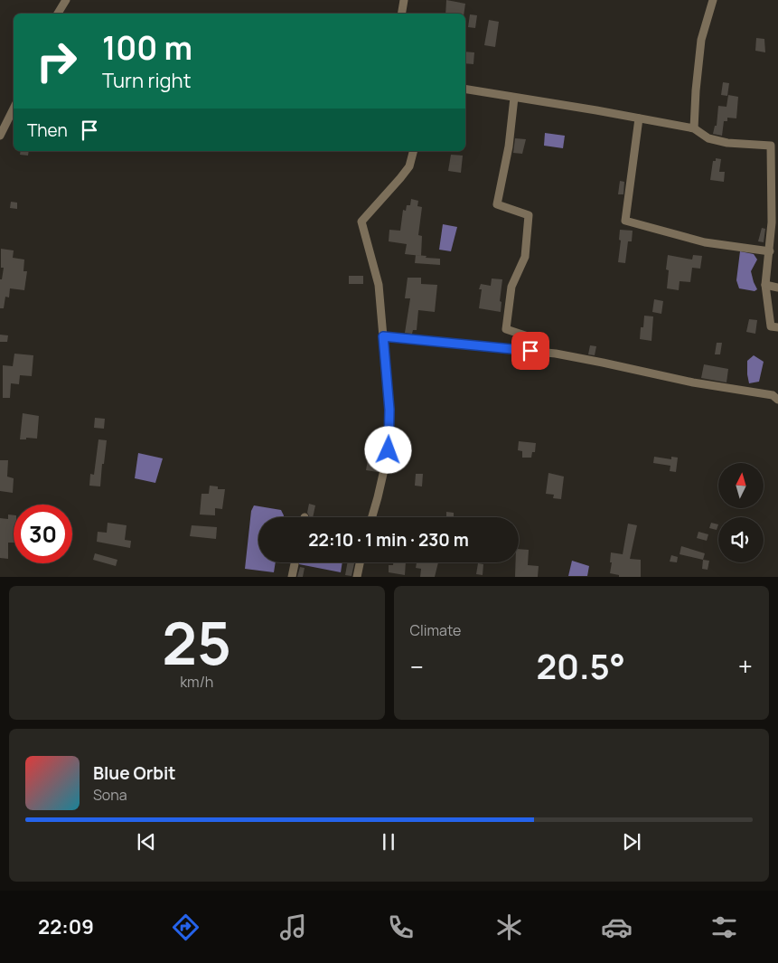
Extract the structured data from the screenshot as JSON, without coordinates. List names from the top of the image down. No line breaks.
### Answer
{"north":"top","page":{"turn":["100 m","Turn right"],"then":"Then","limit":"30","trip":"22:10 · 1 min · 230 m","tile":[["25","km/h"],"Climate"],"heat":["−","20.5°","+"],"song":["Blue Orbit","Sona"],"tabs":"22:09"}}
